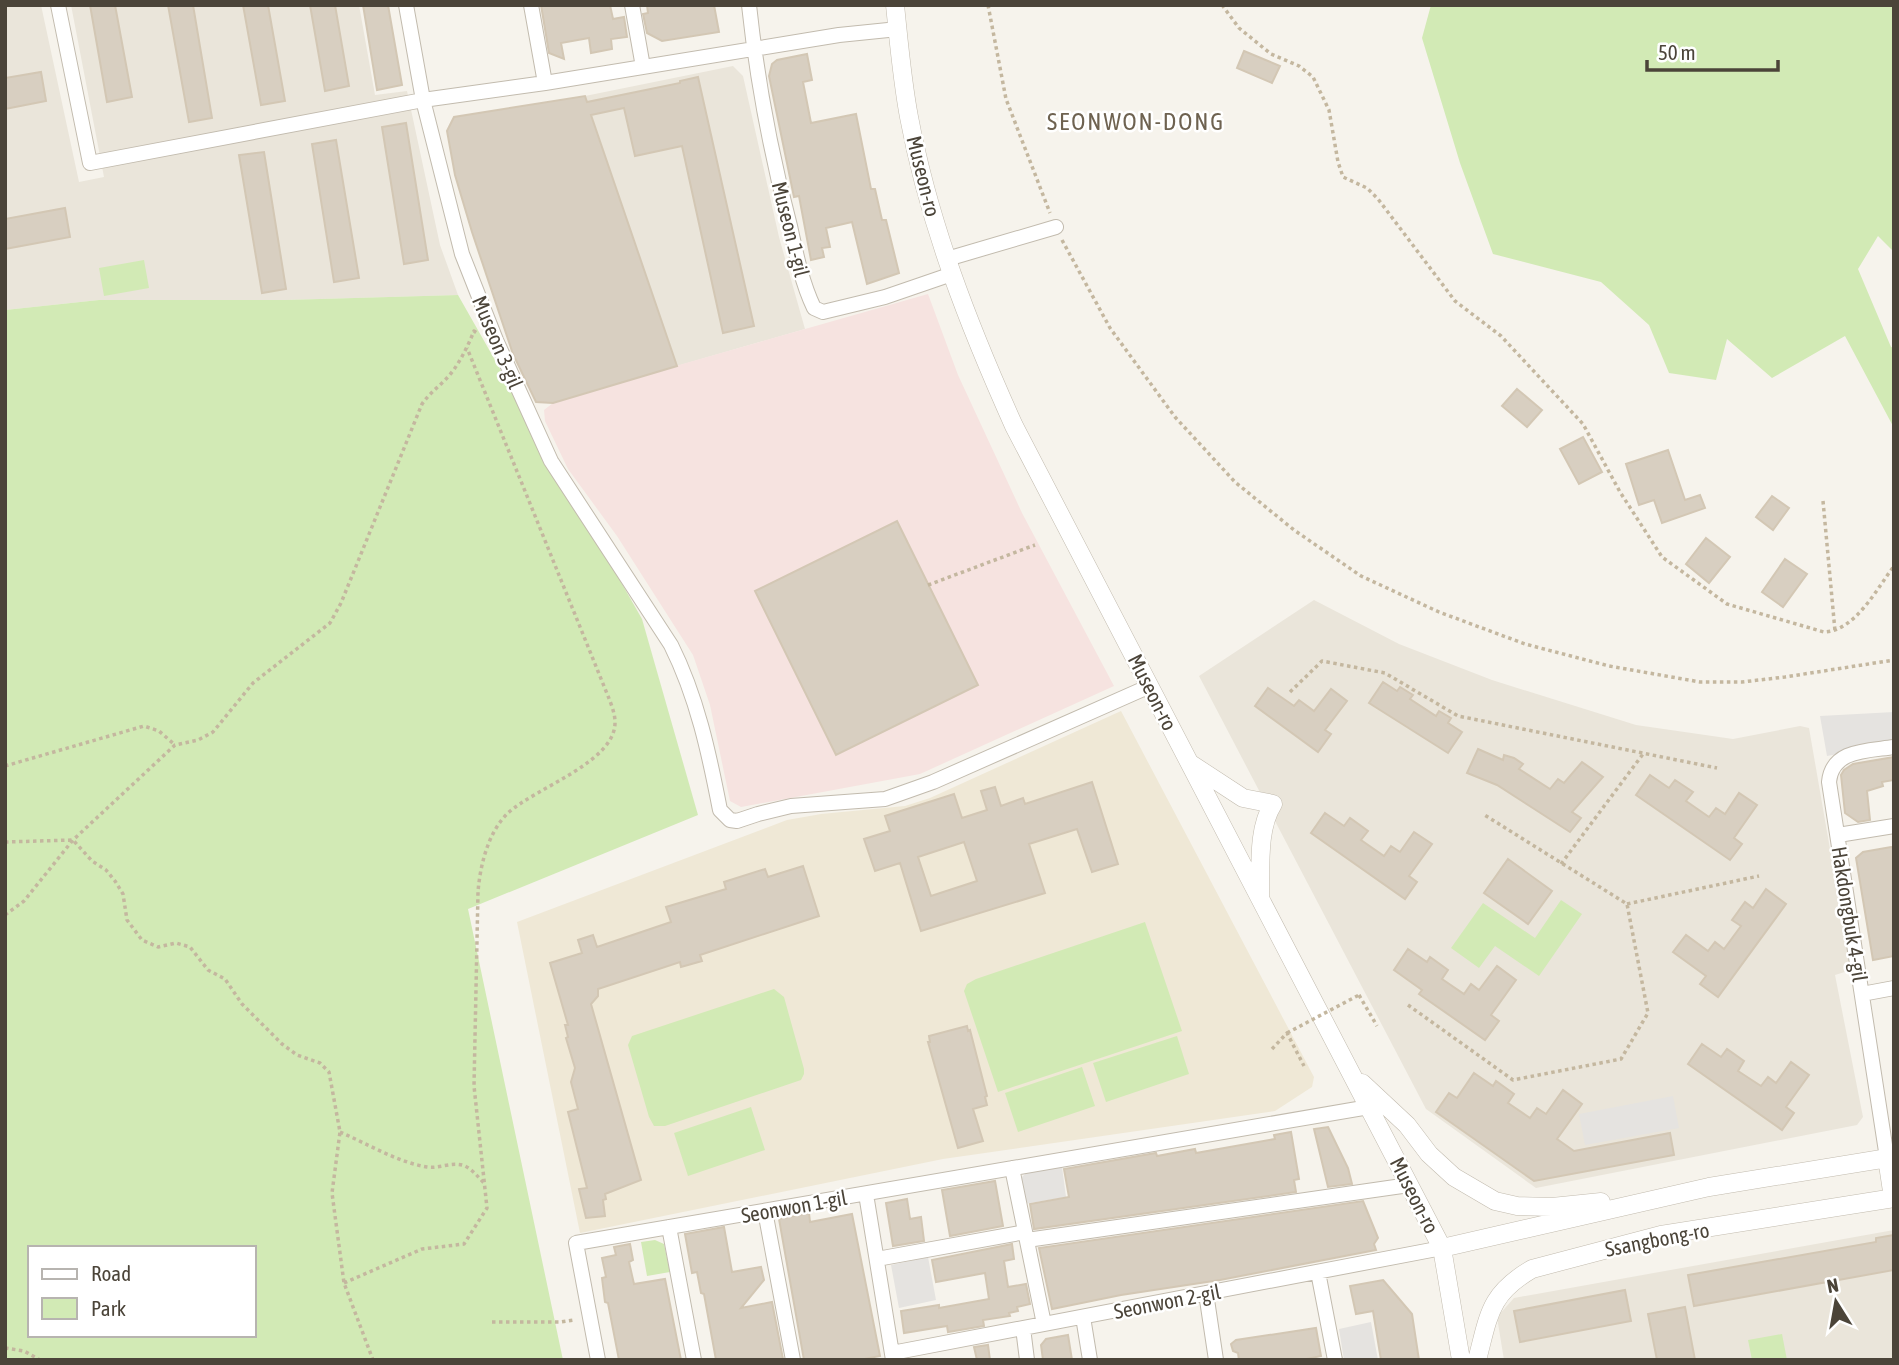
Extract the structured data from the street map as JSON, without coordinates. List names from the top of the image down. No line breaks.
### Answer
{"streets":{"street":["Museon-ro","Museon 1-gil","Museon 3-gil","Hakdongbuk 4-gil","Seonwon 1-gil","Ssangbong-ro","Seonwon 2-gil"]},"crossings":[["Museon-ro","Museon 1-gil"],["Museon-ro","Museon 3-gil"],["Museon-ro","Seonwon 1-gil"],["Museon-ro","Ssangbong-ro"],["Museon-ro","Seonwon 2-gil"],["Hakdongbuk 4-gil","Ssangbong-ro"],["Seonwon 1-gil","Seonwon 2-gil"],["Ssangbong-ro","Seonwon 2-gil"]],"districts":["SEONWON-DONG"],"legend":["Road","Park"],"scale_bar":"50 m","north":"top"}
